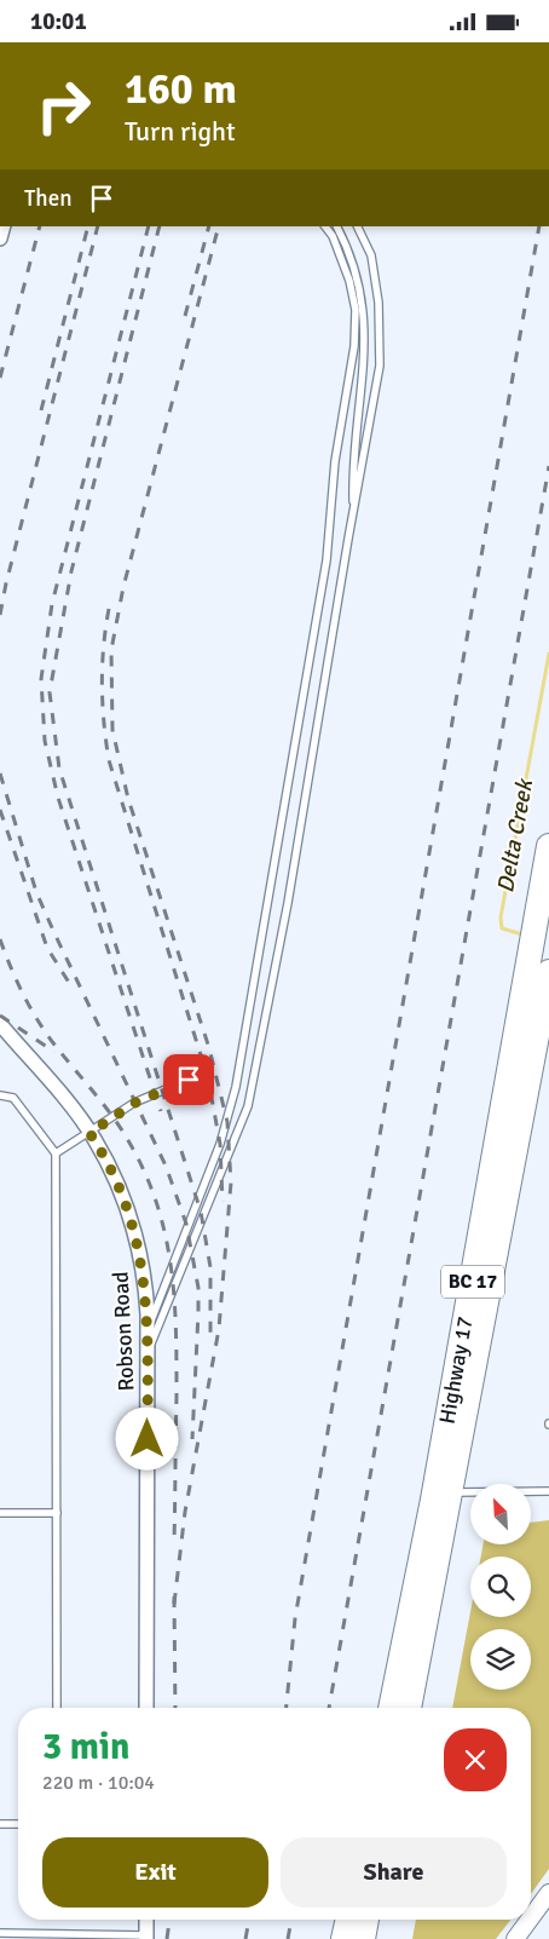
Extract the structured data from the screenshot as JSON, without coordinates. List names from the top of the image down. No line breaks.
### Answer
{"streets":{"highway":["BC 17","Highway 17"],"street":["Robson Road"]},"water":["Delta Creek"],"north":"top left","page":{"status":"10:01","turn":["160 m","Turn right"],"then":"Then","heading":["3 min","220 m · 10:04"],"buttons":["Exit","Share"]}}
